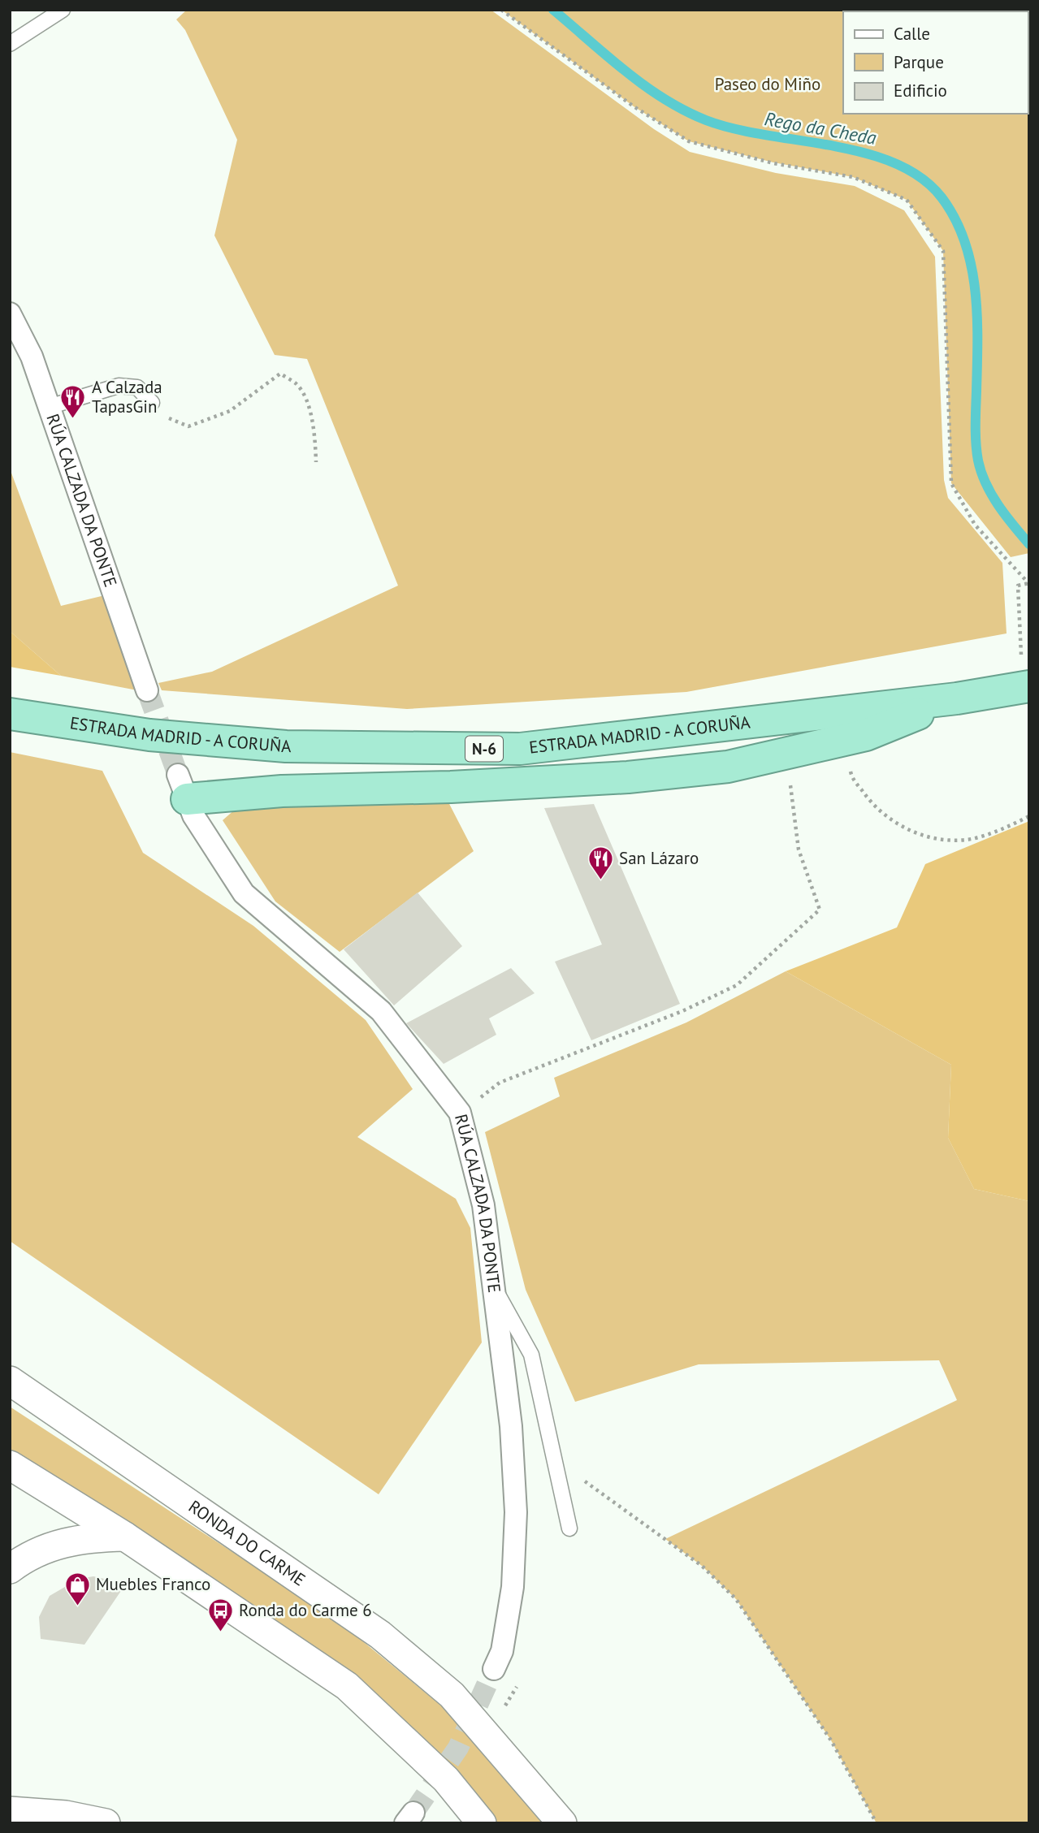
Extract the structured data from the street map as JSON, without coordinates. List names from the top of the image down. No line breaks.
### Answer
{"streets":{"highway":["ESTRADA MADRID - A CORUÑA","N-6"],"street":["RÚA CALZADA DA PONTE","RONDA DO CARME"]},"water":["Rego da Cheda"],"parks":["Paseo do Miño"],"places":{"restaurant":["A Calzada TapasGin","San Lázaro"],"shop":["Muebles Franco"],"bus stop":["Ronda do Carme 6"]},"legend":["Calle","Parque","Edificio"]}
